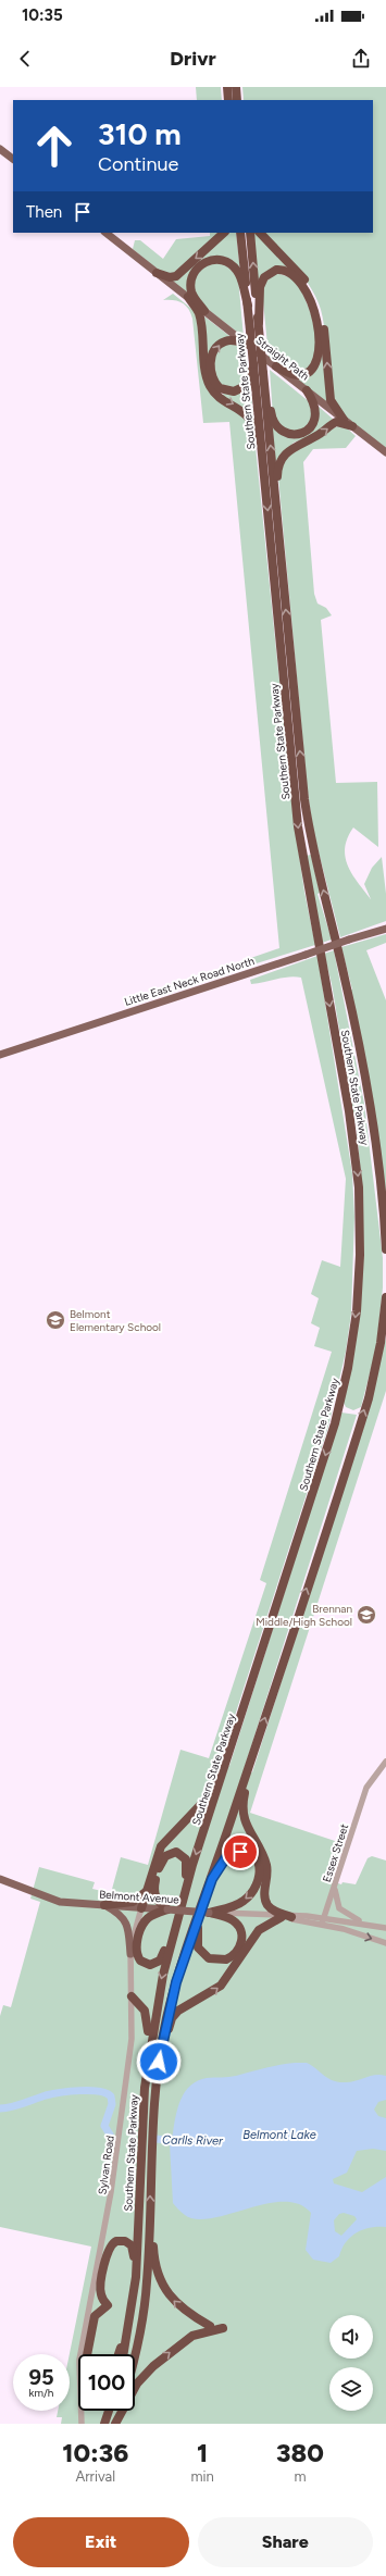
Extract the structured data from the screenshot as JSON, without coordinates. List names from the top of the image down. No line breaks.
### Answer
{"streets":{"highway":["Southern State Parkway"],"main road":["Straight Path","Little East Neck Road North","Belmont Avenue"],"street":["Essex Street","Sylvan Road"]},"crossings":[["Southern State Parkway","Belmont Avenue"],["Essex Street","Belmont Avenue"],["Belmont Avenue","Sylvan Road"]],"water":["Belmont Lake","Carlls River"],"places":{"school or university":["Belmont Elementary School","Brennan Middle/High School"]},"page":{"status":"10:35","header":"Drivr","turn":["310 m","Continue"],"then":"Then","speed":"95 km/h","limit":"100","eta":["10:36","Arrival","1","min","380","m"],"buttons":["Exit","Share"]}}
